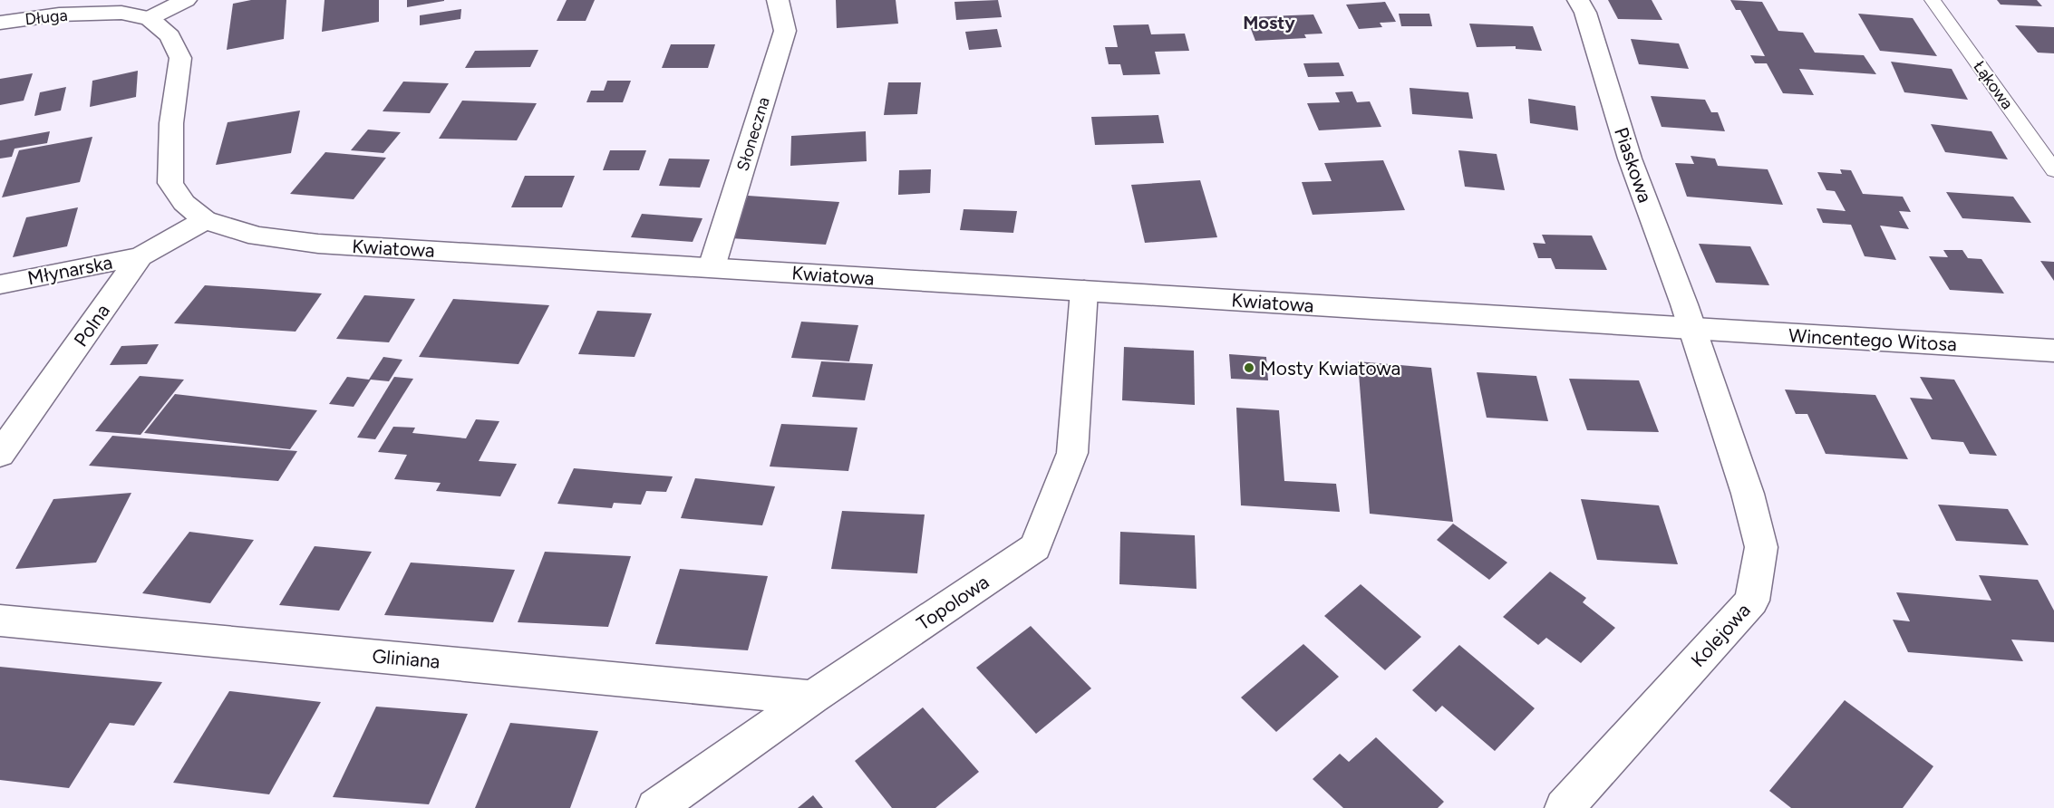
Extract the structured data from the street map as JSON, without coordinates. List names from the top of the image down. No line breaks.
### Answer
{"streets":{"street":["Długa","Słoneczna","Piaskowa","Kwiatowa","Młynarska","Polna","Wincentego Witosa","Topolowa","Kolejowa","Gliniana"],"lane":["Łąkowa"]},"crossings":[["Długa","Kwiatowa"],["Słoneczna","Kwiatowa"],["Piaskowa","Kwiatowa"],["Piaskowa","Wincentego Witosa"],["Piaskowa","Kolejowa"],["Kwiatowa","Polna"],["Kwiatowa","Wincentego Witosa"],["Kwiatowa","Topolowa"],["Kwiatowa","Kolejowa"],["Młynarska","Polna"],["Wincentego Witosa","Kolejowa"],["Topolowa","Gliniana"]],"districts":["Mosty"],"places":["Mosty Kwiatowa"]}
